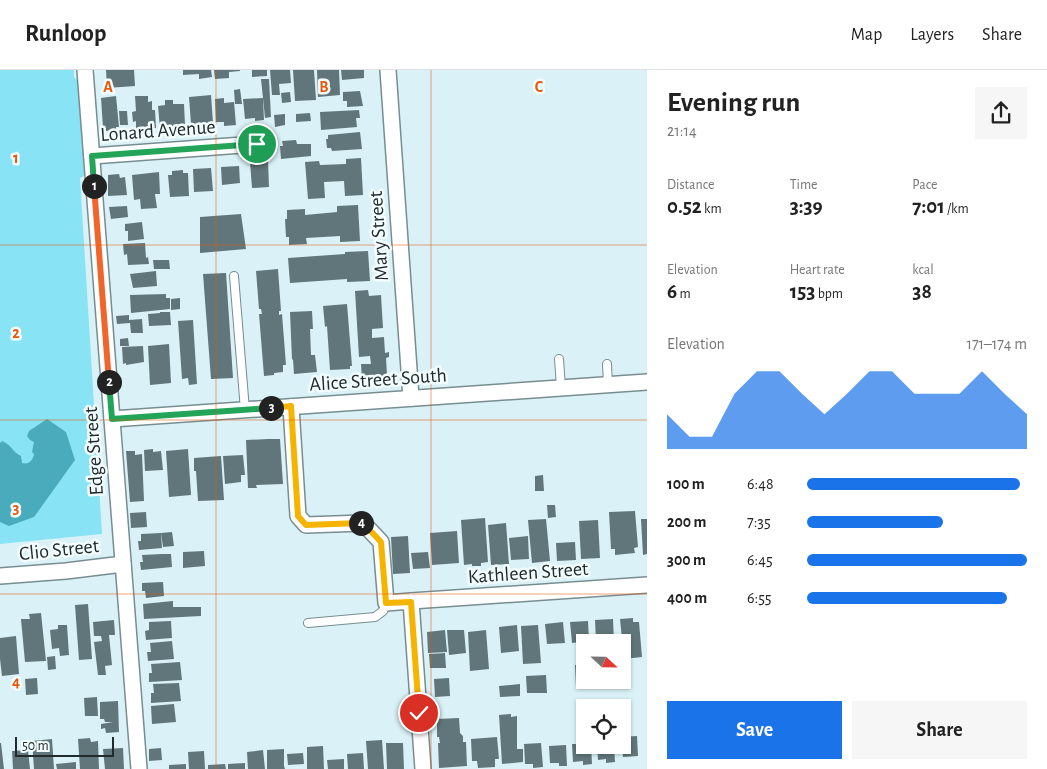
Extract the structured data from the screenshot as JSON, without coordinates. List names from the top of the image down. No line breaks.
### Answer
{"streets":{"street":["Lonard Avenue","Mary Street","Alice Street South","Edge Street","Clio Street","Kathleen Street"]},"crossings":[["Lonard Avenue","Edge Street"],["Mary Street","Alice Street South"],["Alice Street South","Edge Street"],["Edge Street","Clio Street"]],"scale_bar":"50 m","north":"right","page":{"header":"Runloop","nav":["Map","Layers","Share"],"heading":["Evening run","21:14"],"stats":[["Distance","0.52 km"],["Time","3:39"],["Pace","7:01 /km"],["Elevation","6 m"],["Heart rate","153 bpm"],["kcal","38"]],"pins":["1","2","3","4"],"chart":["Elevation","171–174 m"],"list":[{"name":"100 m","note":"6:48"},{"name":"200 m","note":"7:35"},{"name":"300 m","note":"6:45"},{"name":"400 m","note":"6:55"}],"buttons":["Save","Share"],"scale":"50 m"},"grid":{"columns":["A","B","C"],"rows":["1","2","3","4"]}}
